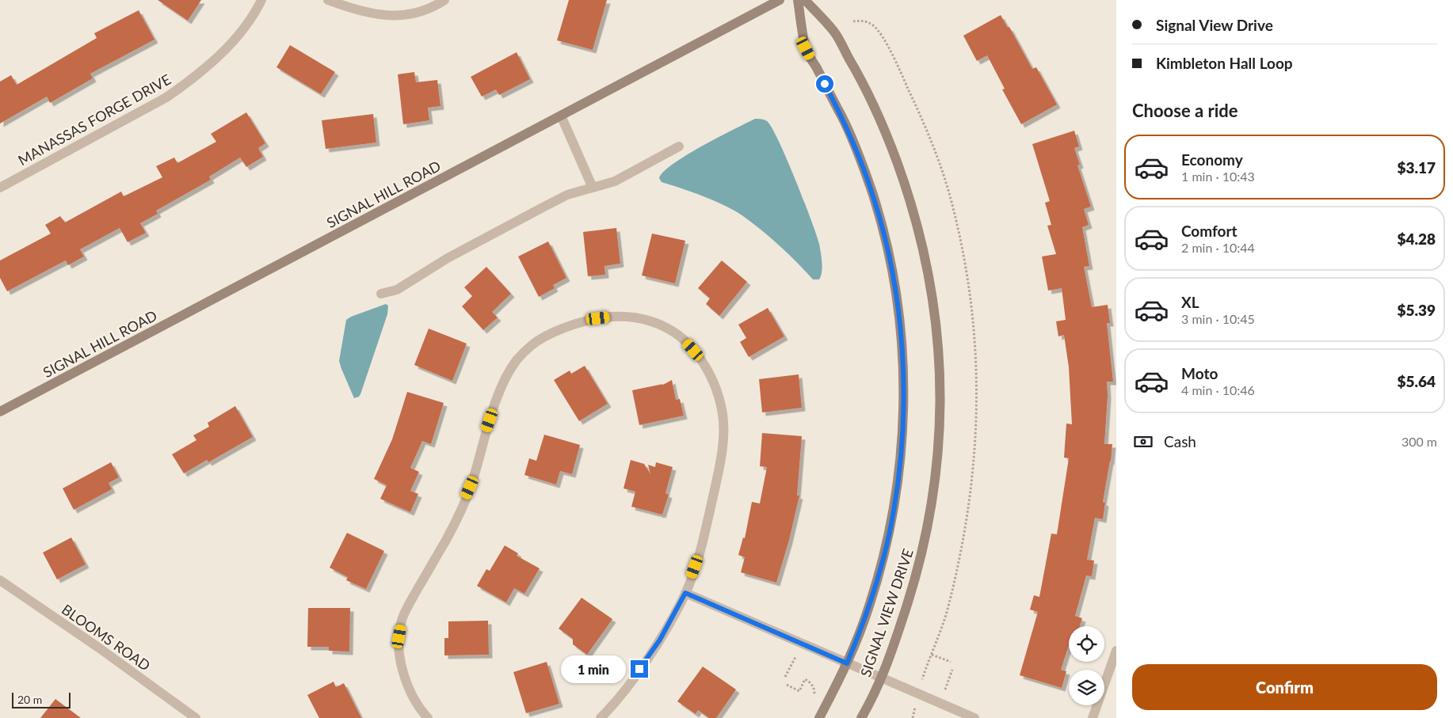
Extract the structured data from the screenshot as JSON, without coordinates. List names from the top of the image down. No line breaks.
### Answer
{"streets":{"main road":["SIGNAL HILL ROAD","SIGNAL VIEW DRIVE"],"street":["MANASSAS FORGE DRIVE","BLOOMS ROAD"]},"scale_bar":"20 m","page":{"banner":["Signal View Drive","Kimbleton Hall Loop"],"heading":"Choose a ride","list":[{"name":"Economy","note":"1 min · 10:43","value":"$3.17"},{"name":"Comfort","note":"2 min · 10:44","value":"$4.28"},{"name":"XL","note":"3 min · 10:45","value":"$5.39"},{"name":"Moto","note":"4 min · 10:46","value":"$5.64"}],"pay":["Cash","300 m"],"bubble":"1 min","buttons":"Confirm","scale":"20 m"}}
